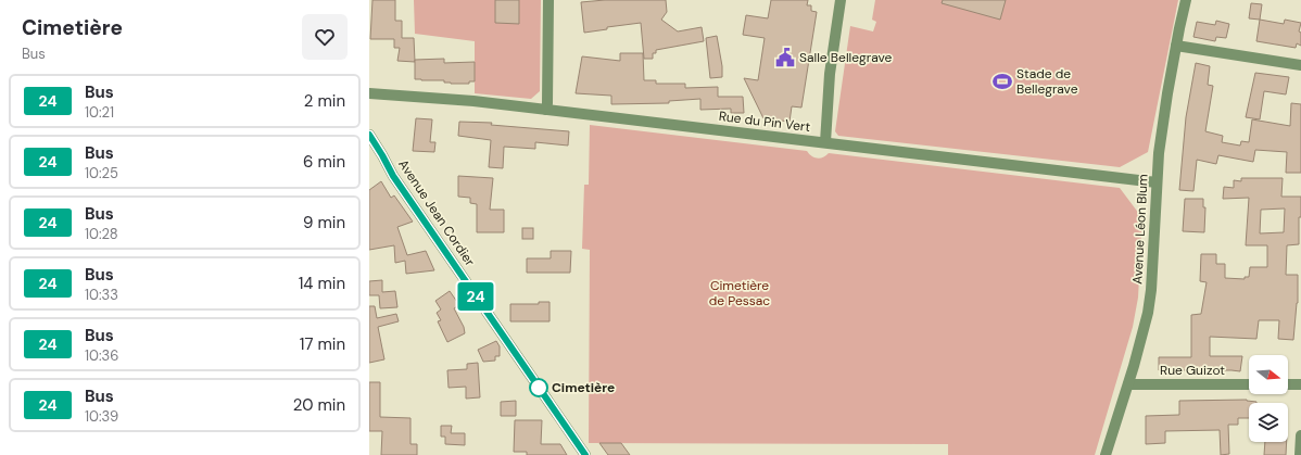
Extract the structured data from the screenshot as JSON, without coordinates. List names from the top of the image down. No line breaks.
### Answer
{"streets":{"street":["Rue du Pin Vert","Avenue Jean Cordier","Avenue Léon Blum","Rue Guizot"]},"crossings":[["Rue du Pin Vert","Avenue Léon Blum"],["Avenue Léon Blum","Rue Guizot"]],"parks":["Cimetière de Pessac"],"places":{"public building":["Salle Bellegrave"],"sports":["Stade de Bellegrave"],"other":["Cimetière"]},"lines":["bus line 24"],"north":"right","page":{"heading":["Cimetière","Bus"],"on_map":"24","list":[{"mark":"24","name":"Bus","note":"10:21","value":"2 min"},{"mark":"24","name":"Bus","note":"10:25","value":"6 min"},{"mark":"24","name":"Bus","note":"10:28","value":"9 min"},{"mark":"24","name":"Bus","note":"10:33","value":"14 min"},{"mark":"24","name":"Bus","note":"10:36","value":"17 min"},{"mark":"24","name":"Bus","note":"10:39","value":"20 min"}]}}
